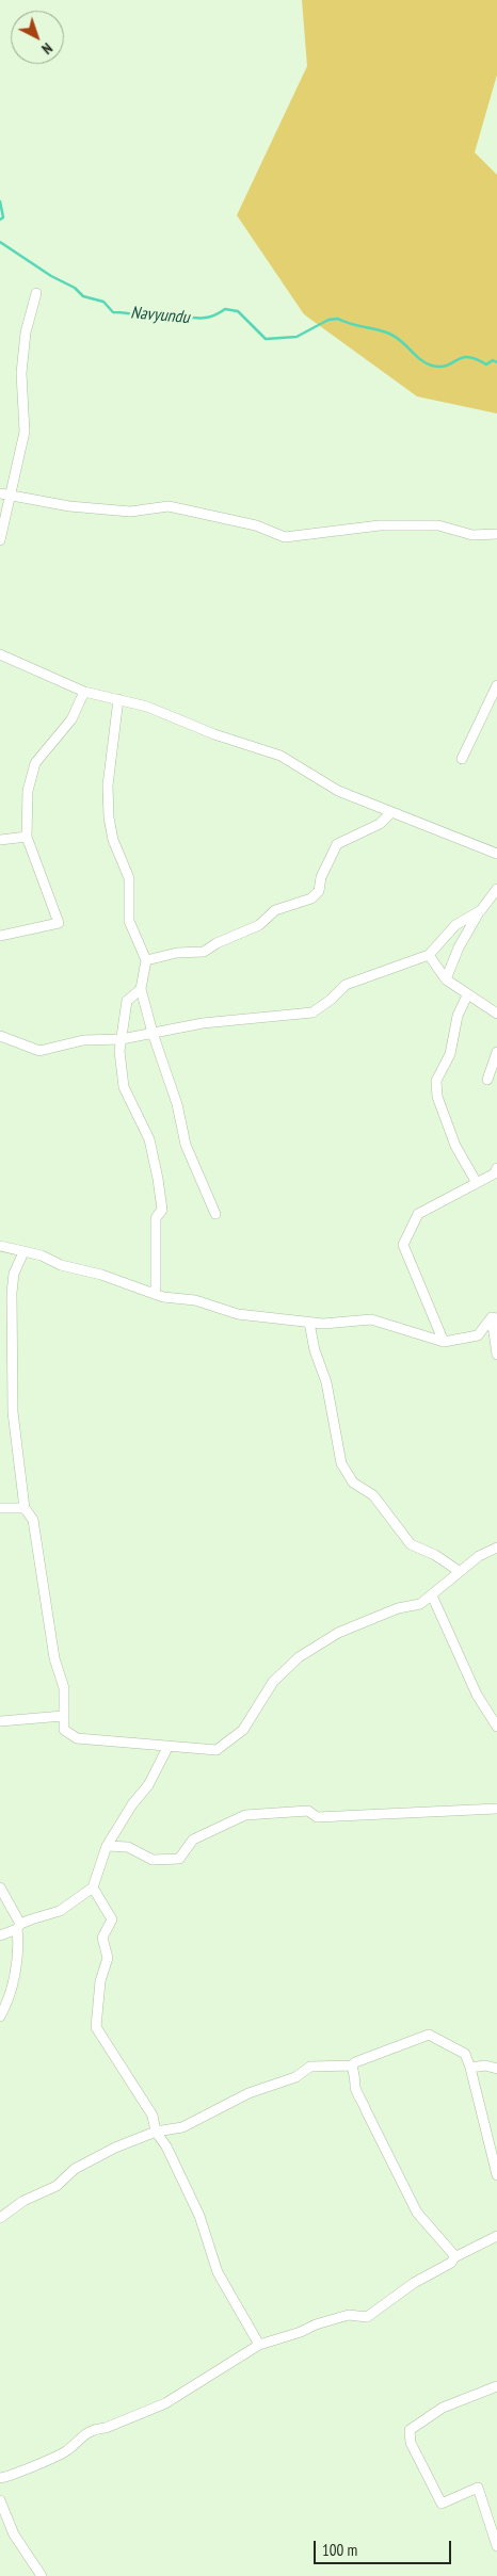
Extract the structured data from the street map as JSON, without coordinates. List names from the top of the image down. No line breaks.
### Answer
{"water":["Navyundu"],"scale_bar":"100 m","north":"bottom right"}
